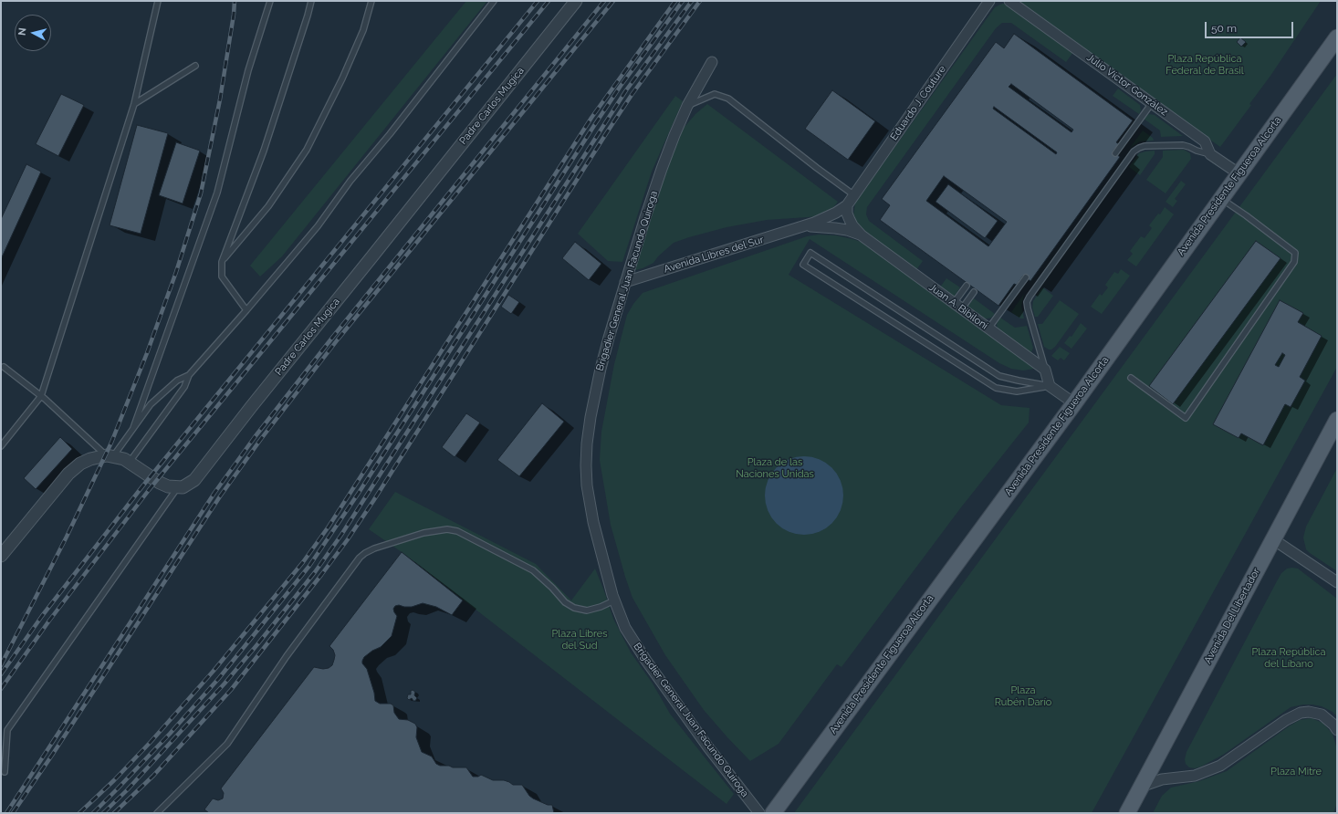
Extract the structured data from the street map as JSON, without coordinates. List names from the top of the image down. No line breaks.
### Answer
{"streets":{"main road":["Avenida Presidente Figueroa Alcorta","Avenida Del Libertador"],"street":["Julio Víctor González","Eduardo J. Couture","Padre Carlos Mugica","Avenida Libres del Sur","Brigadier General Juan Facundo Quiroga","Juan A. Bibiloni"]},"crossings":[["Julio Víctor González","Avenida Presidente Figueroa Alcorta"],["Eduardo J. Couture","Avenida Libres del Sur"],["Eduardo J. Couture","Juan A. Bibiloni"],["Avenida Libres del Sur","Brigadier General Juan Facundo Quiroga"],["Avenida Libres del Sur","Juan A. Bibiloni"]],"parks":["Plaza República Federal de Brasil","Plaza de las Naciones Unidas","Plaza Libres del Sud","Plaza República del Líbano","Plaza Rubén Darío","Plaza Mitre"],"scale_bar":"50 m","north":"left"}
